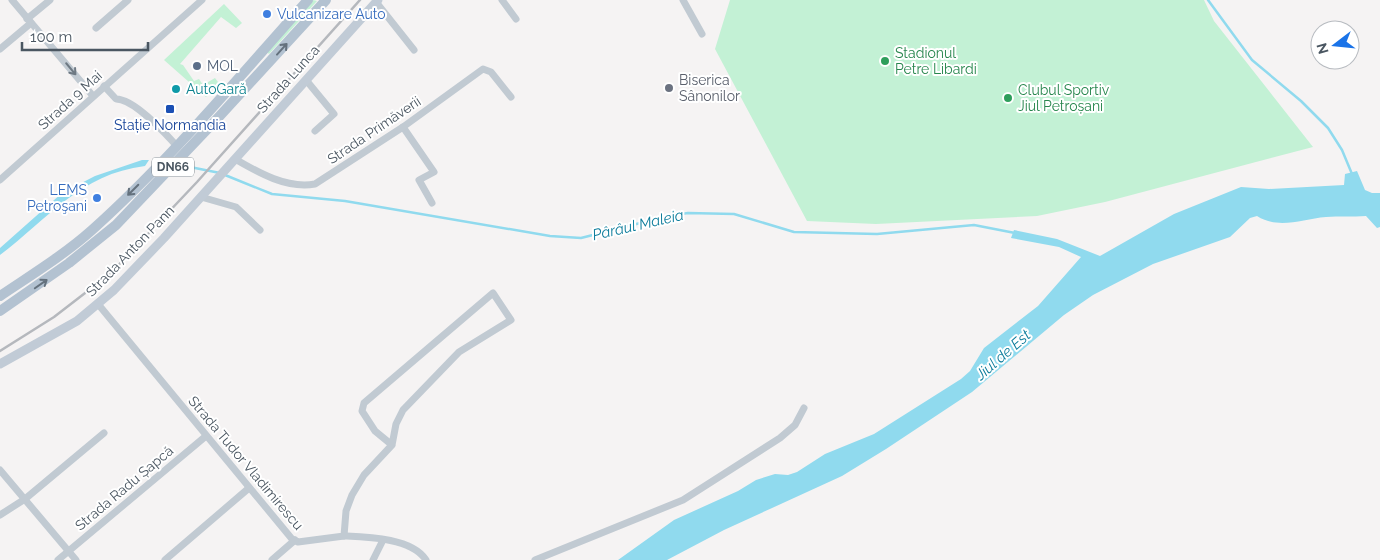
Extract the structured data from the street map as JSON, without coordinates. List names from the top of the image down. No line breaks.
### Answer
{"streets":{"main road":["Strada Lunca","DN66","Strada Anton Pann"],"street":["Strada 9 Mai","Strada Primăverii","Strada Tudor Vladimirescu","Strada Radu Șapcă"]},"crossings":[["Strada Lunca","Strada Primăverii"],["Strada Lunca","Strada Anton Pann"],["Strada Anton Pann","Strada Tudor Vladimirescu"],["Strada Tudor Vladimirescu","Strada Radu Șapcă"]],"water":["Pârâul Maleia","Jiul de Est"],"places":{"other":["Vulcanizare Auto","Stadionul Petre Libardi","MOL","Biserica Sânonilor","AutoGară","Clubul Sportiv Jiul Petroșani","LEMS Petroşani"],"transit":["Stație Normandia"]},"scale_bar":"100 m","north":"left"}
